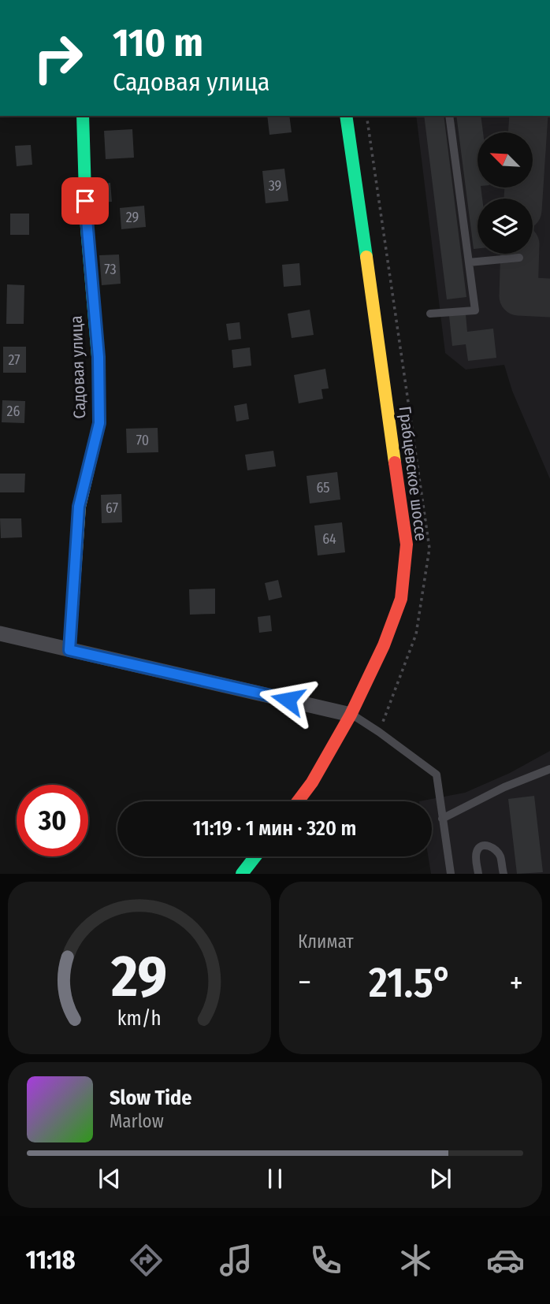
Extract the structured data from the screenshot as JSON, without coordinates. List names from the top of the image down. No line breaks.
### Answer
{"streets":{"street":["Садовая улица","Грабцевское шоссе"]},"house_numbers":["39","29","73","27","26","70","65","67","64"],"north":"top left","page":{"turn":["110 m","Садовая улица"],"limit":"30","trip":"11:19 · 1 мин · 320 m","tile":"Климат","heat":["−","21.5°","+"],"song":["Slow Tide","Marlow"],"tabs":"11:18","gauge":["29","km/h"]}}
